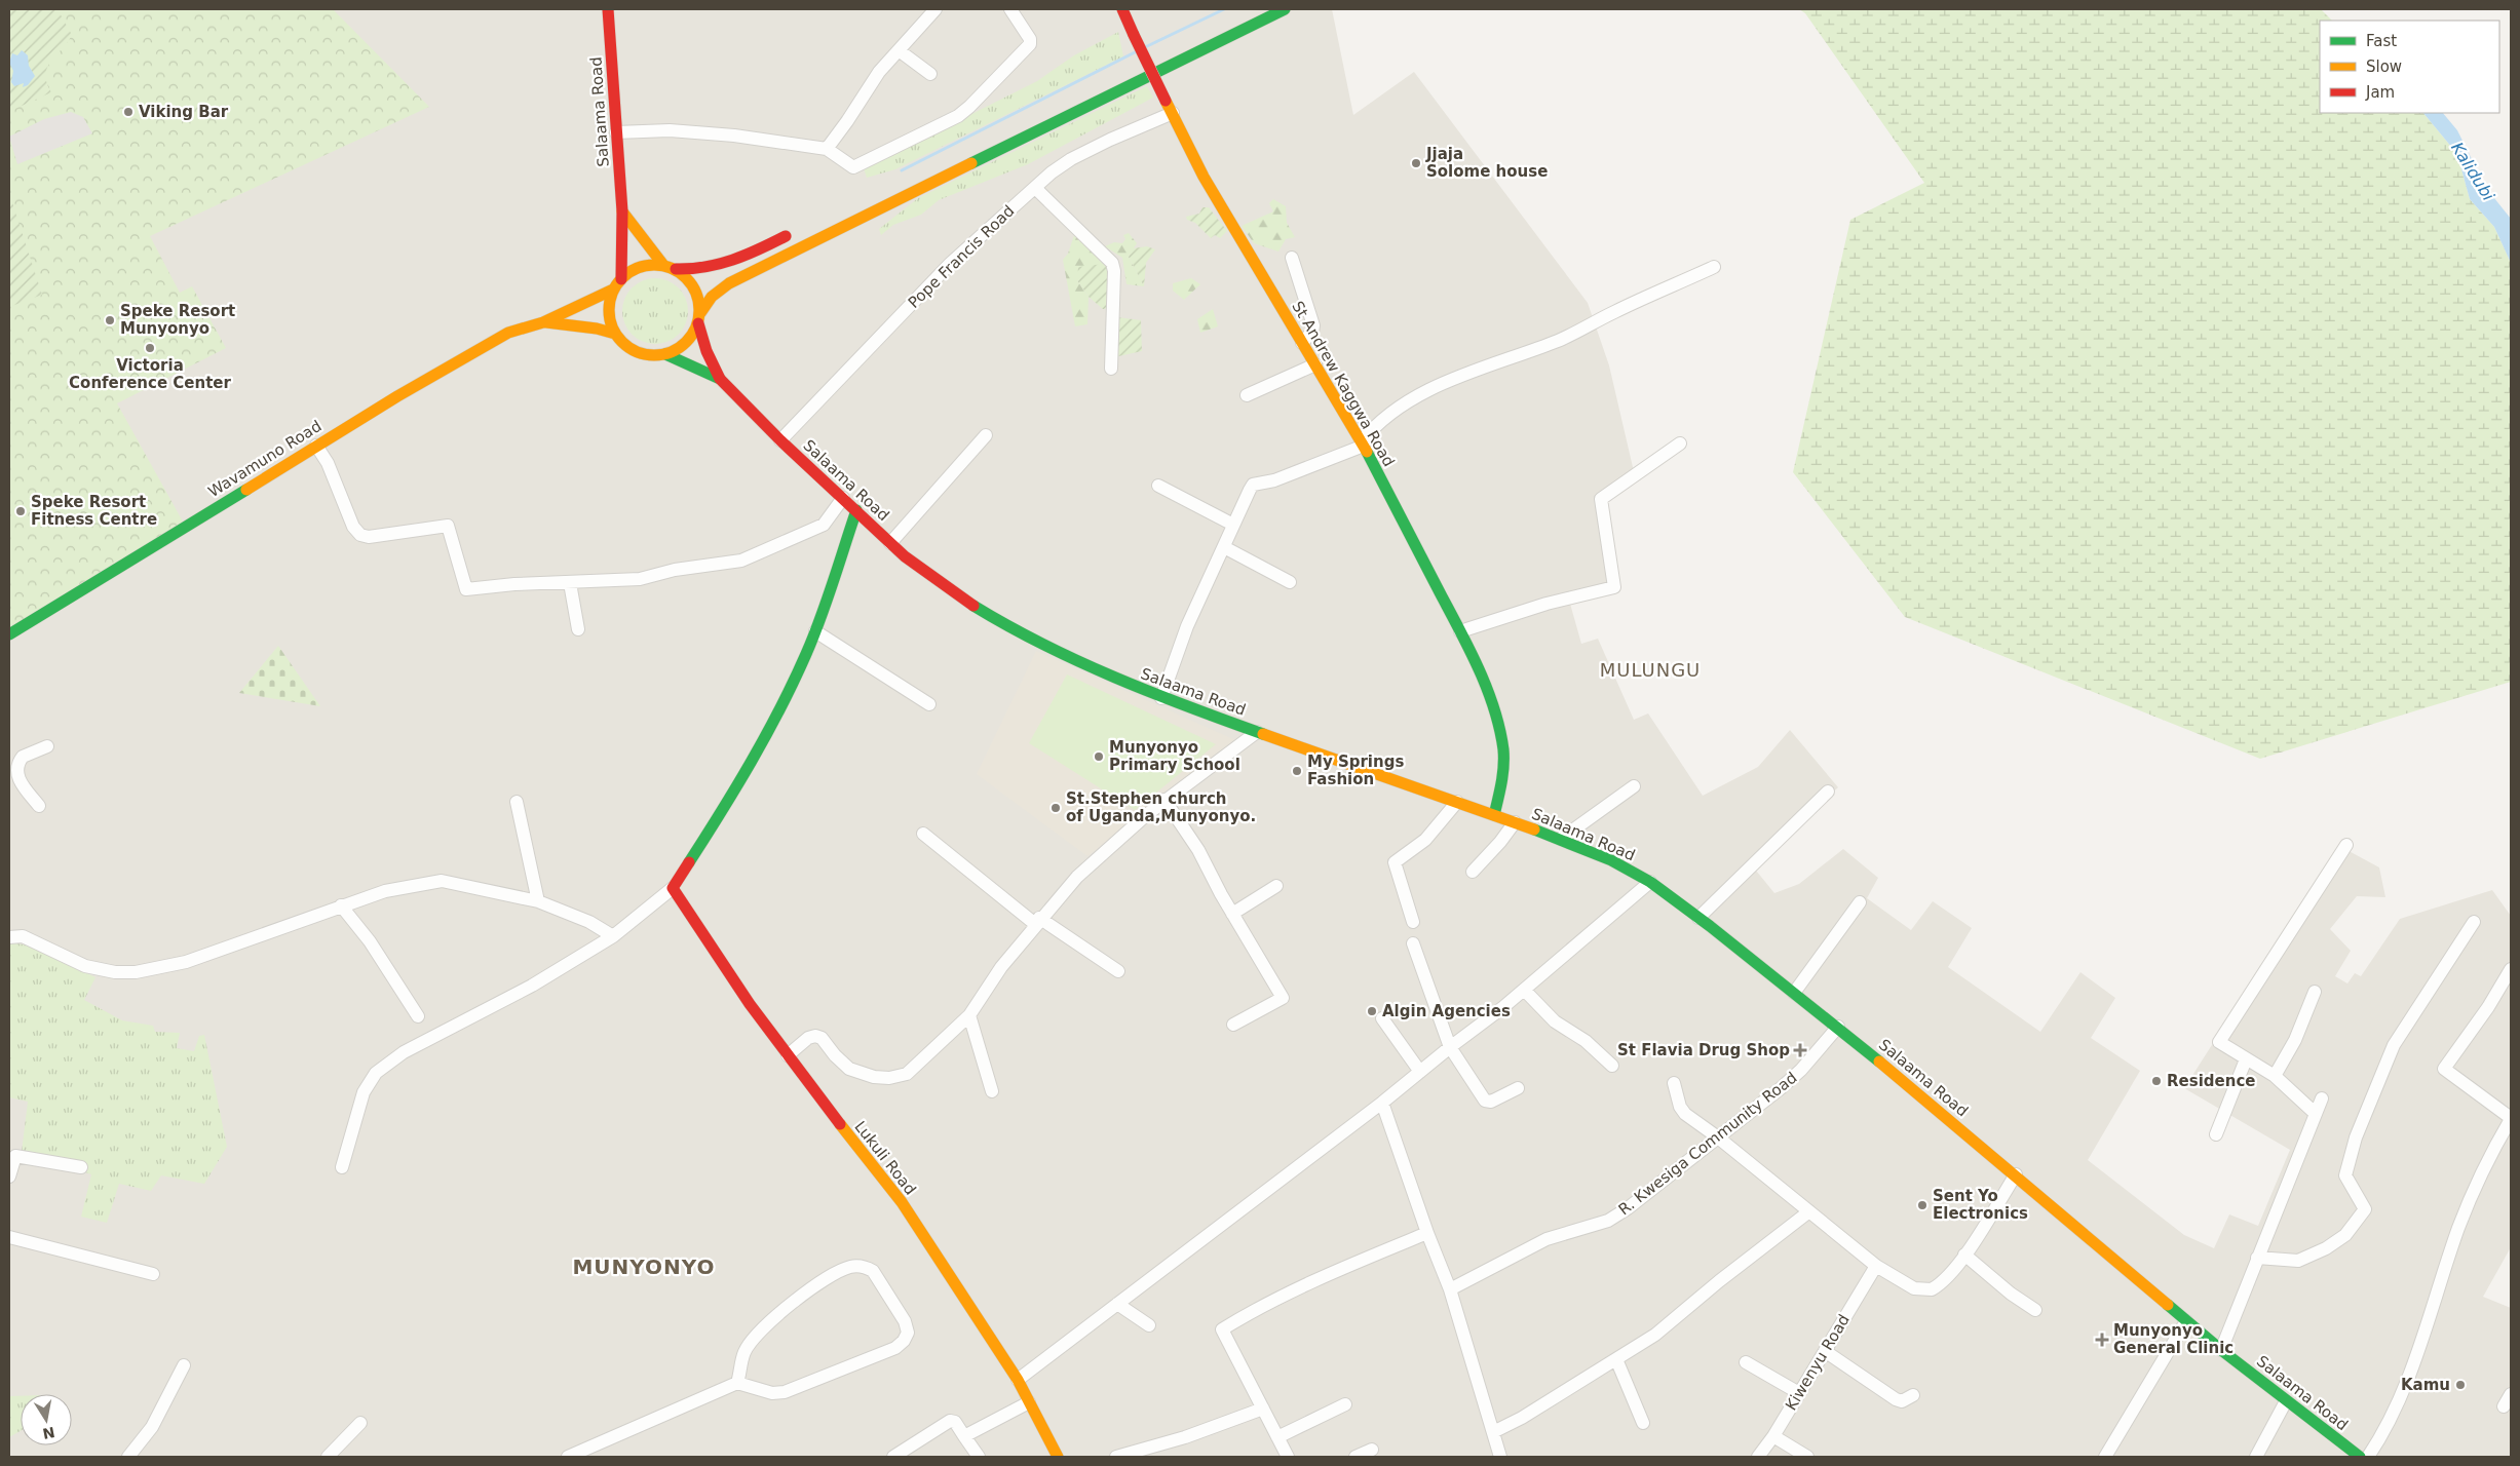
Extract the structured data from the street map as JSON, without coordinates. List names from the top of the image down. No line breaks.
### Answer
{"streets":{"main road":["Salaama Road","St Andrew Kaggwa Road","Wavamuno Road","Lukuli Road"],"street":["Pope Francis Road","R. Kwesiga Community Road","Kiwenyu Road"]},"crossings":[["Salaama Road","Pope Francis Road"],["Salaama Road","St Andrew Kaggwa Road"],["Salaama Road","Wavamuno Road"],["Salaama Road","R. Kwesiga Community Road"],["Pope Francis Road","St Andrew Kaggwa Road"]],"districts":["MULUNGU","MUNYONYO"],"water":["Kalidubi"],"places":{"other":["Viking Bar","Jjaja Solome house","Speke Resort Munyonyo","Victoria Conference Center","Speke Resort Fitness Centre","Munyonyo Primary School","My Springs Fashion","St.Stephen church of Uganda,Munyonyo.","Algin Agencies","Residence","Sent Yo Electronics","Kamu"],"health":["St Flavia Drug Shop","Munyonyo General Clinic"]},"legend":["Fast","Slow","Jam"],"north":"bottom"}
